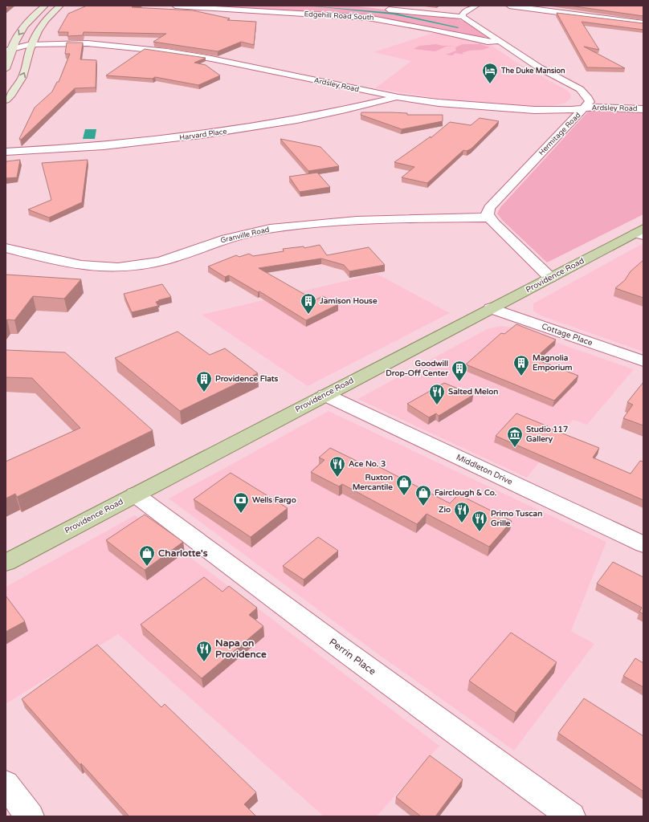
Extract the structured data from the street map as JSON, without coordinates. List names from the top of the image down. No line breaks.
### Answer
{"streets":{"main road":["Providence Road"],"street":["Edgehill Road South","Ardsley Road","Hermitage Road","Harvard Place","Granville Road","Cottage Place","Middleton Drive","Perrin Place"]},"crossings":[["Edgehill Road South","Hermitage Road"],["Ardsley Road","Hermitage Road"],["Ardsley Road","Harvard Place"],["Hermitage Road","Granville Road"],["Providence Road","Cottage Place"],["Providence Road","Middleton Drive"],["Providence Road","Perrin Place"]],"places":{"hotel":["The Duke Mansion"],"building":["Jamison House","Magnolia Emporium","Goodwill Drop-Off Center","Providence Flats"],"restaurant":["Salted Melon","Ace No. 3","Zio","Primo Tuscan Grille","Napa on Providence"],"museum":["Studio 117 Gallery"],"shop":["Ruxton Mercantile","Fairclough & Co.","Charlotte's"],"bank":["Wells Fargo"]}}
